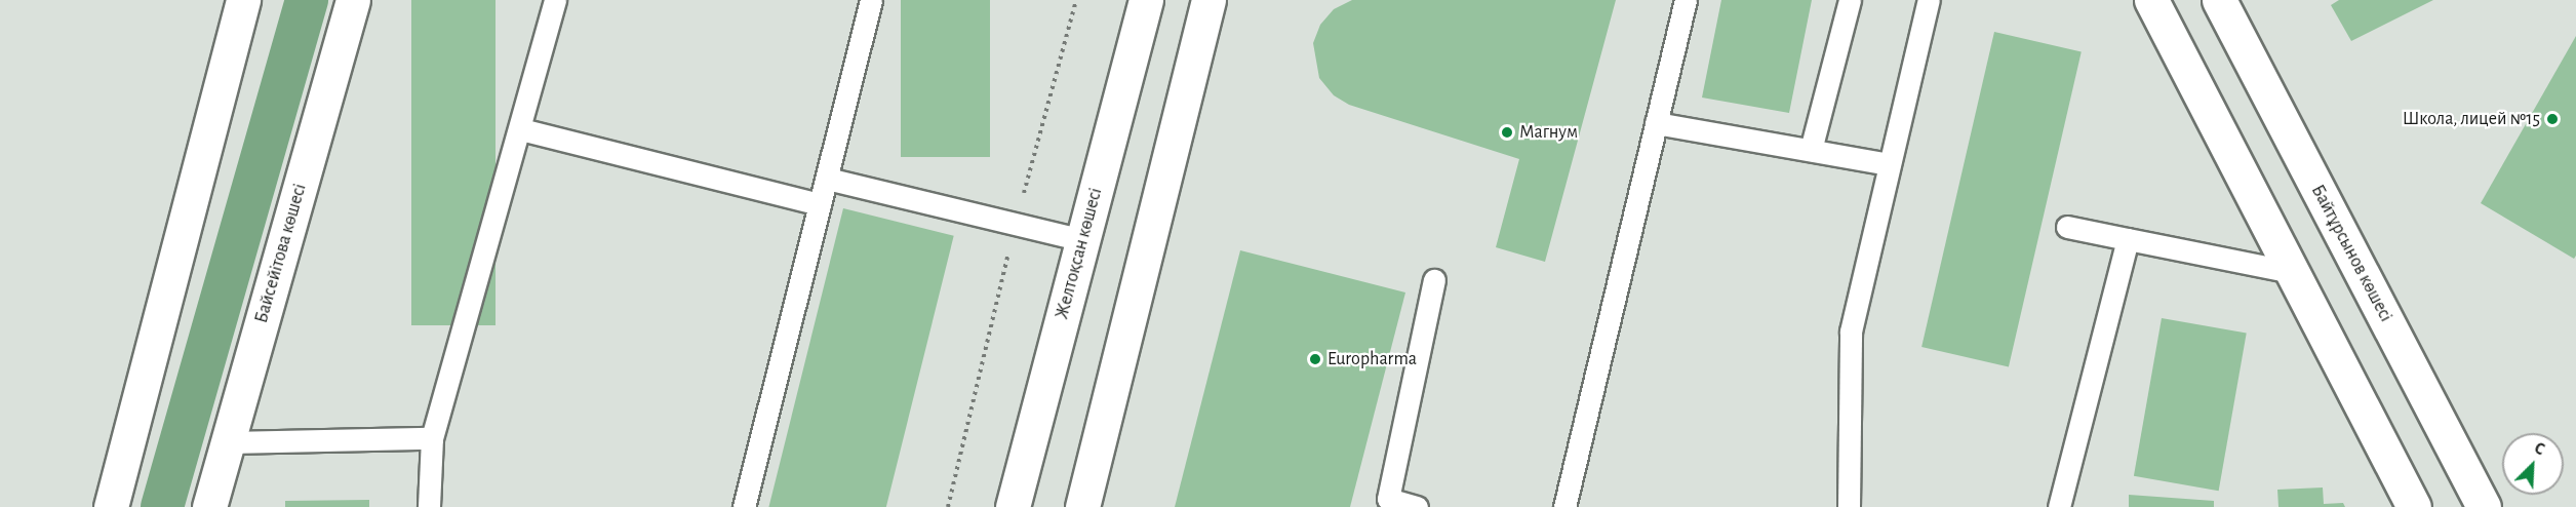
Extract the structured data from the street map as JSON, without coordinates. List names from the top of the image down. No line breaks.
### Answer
{"streets":{"street":["Байсейітова көшесі","Желтоқсан көшесі","Байтұрсынов көшесі"]},"places":["Школа, лицей №15","Магнум","Europharma"],"north":"top right"}
